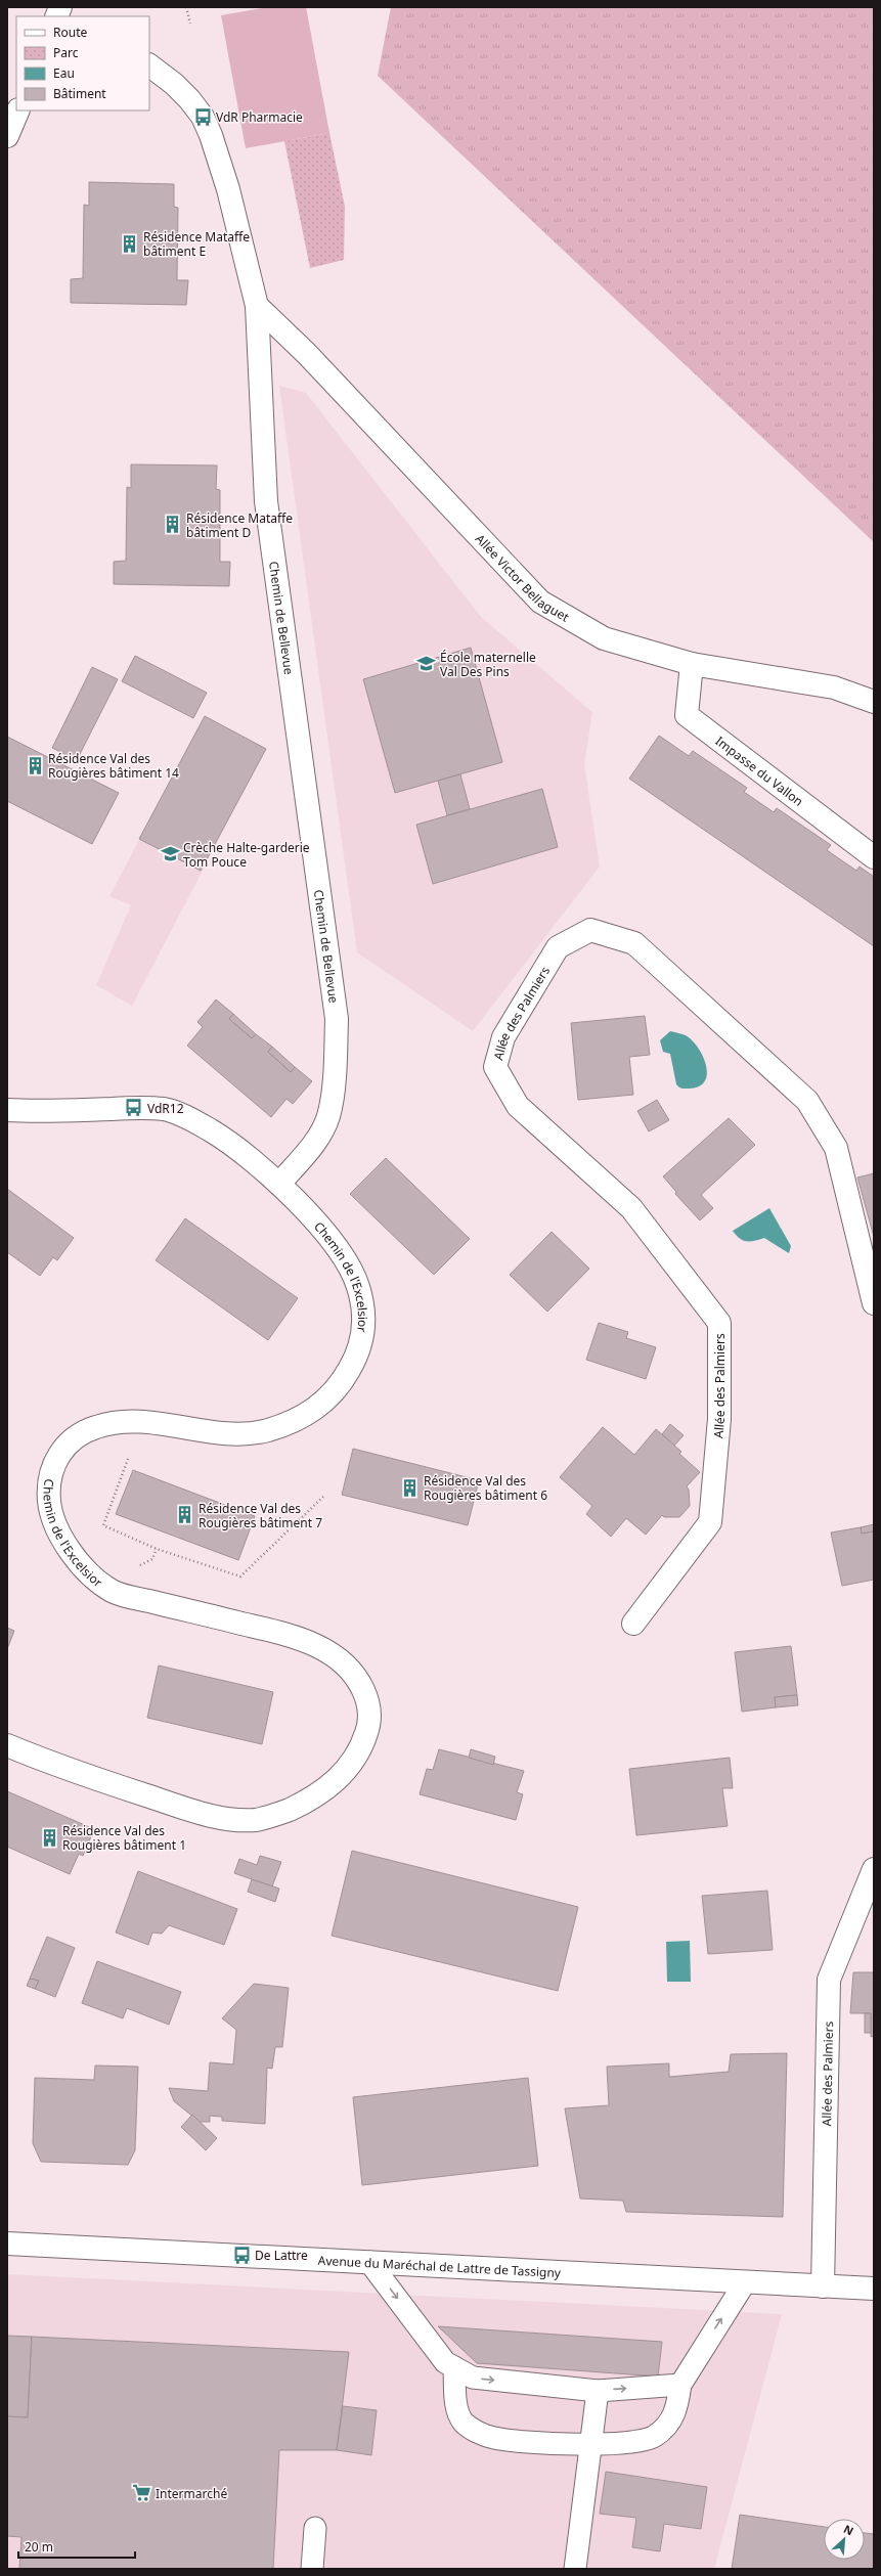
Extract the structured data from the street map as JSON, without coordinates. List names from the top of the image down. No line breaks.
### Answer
{"streets":{"street":["Allée Victor Bellaguet","Chemin de Bellevue","Impasse du Vallon","Allée des Palmiers","Chemin de l'Excelsior","Avenue du Maréchal de Lattre de Tassigny"]},"crossings":[["Allée Victor Bellaguet","Chemin de Bellevue"],["Allée Victor Bellaguet","Impasse du Vallon"],["Chemin de Bellevue","Chemin de l'Excelsior"],["Allée des Palmiers","Avenue du Maréchal de Lattre de Tassigny"]],"places":{"bus stop":["VdR Pharmacie","VdR12","De Lattre"],"building":["Résidence Mataffe bâtiment E","Résidence Mataffe bâtiment D","Résidence Val des Rougières bâtiment 14","Résidence Val des Rougières bâtiment 6","Résidence Val des Rougières bâtiment 7","Résidence Val des Rougières bâtiment 1"],"school or university":["École maternelle Val Des Pins","Crèche Halte-garderie Tom Pouce"],"supermarket":["Intermarché"]},"legend":["Route","Parc","Eau","Bâtiment"],"scale_bar":"20 m","north":"top right"}
